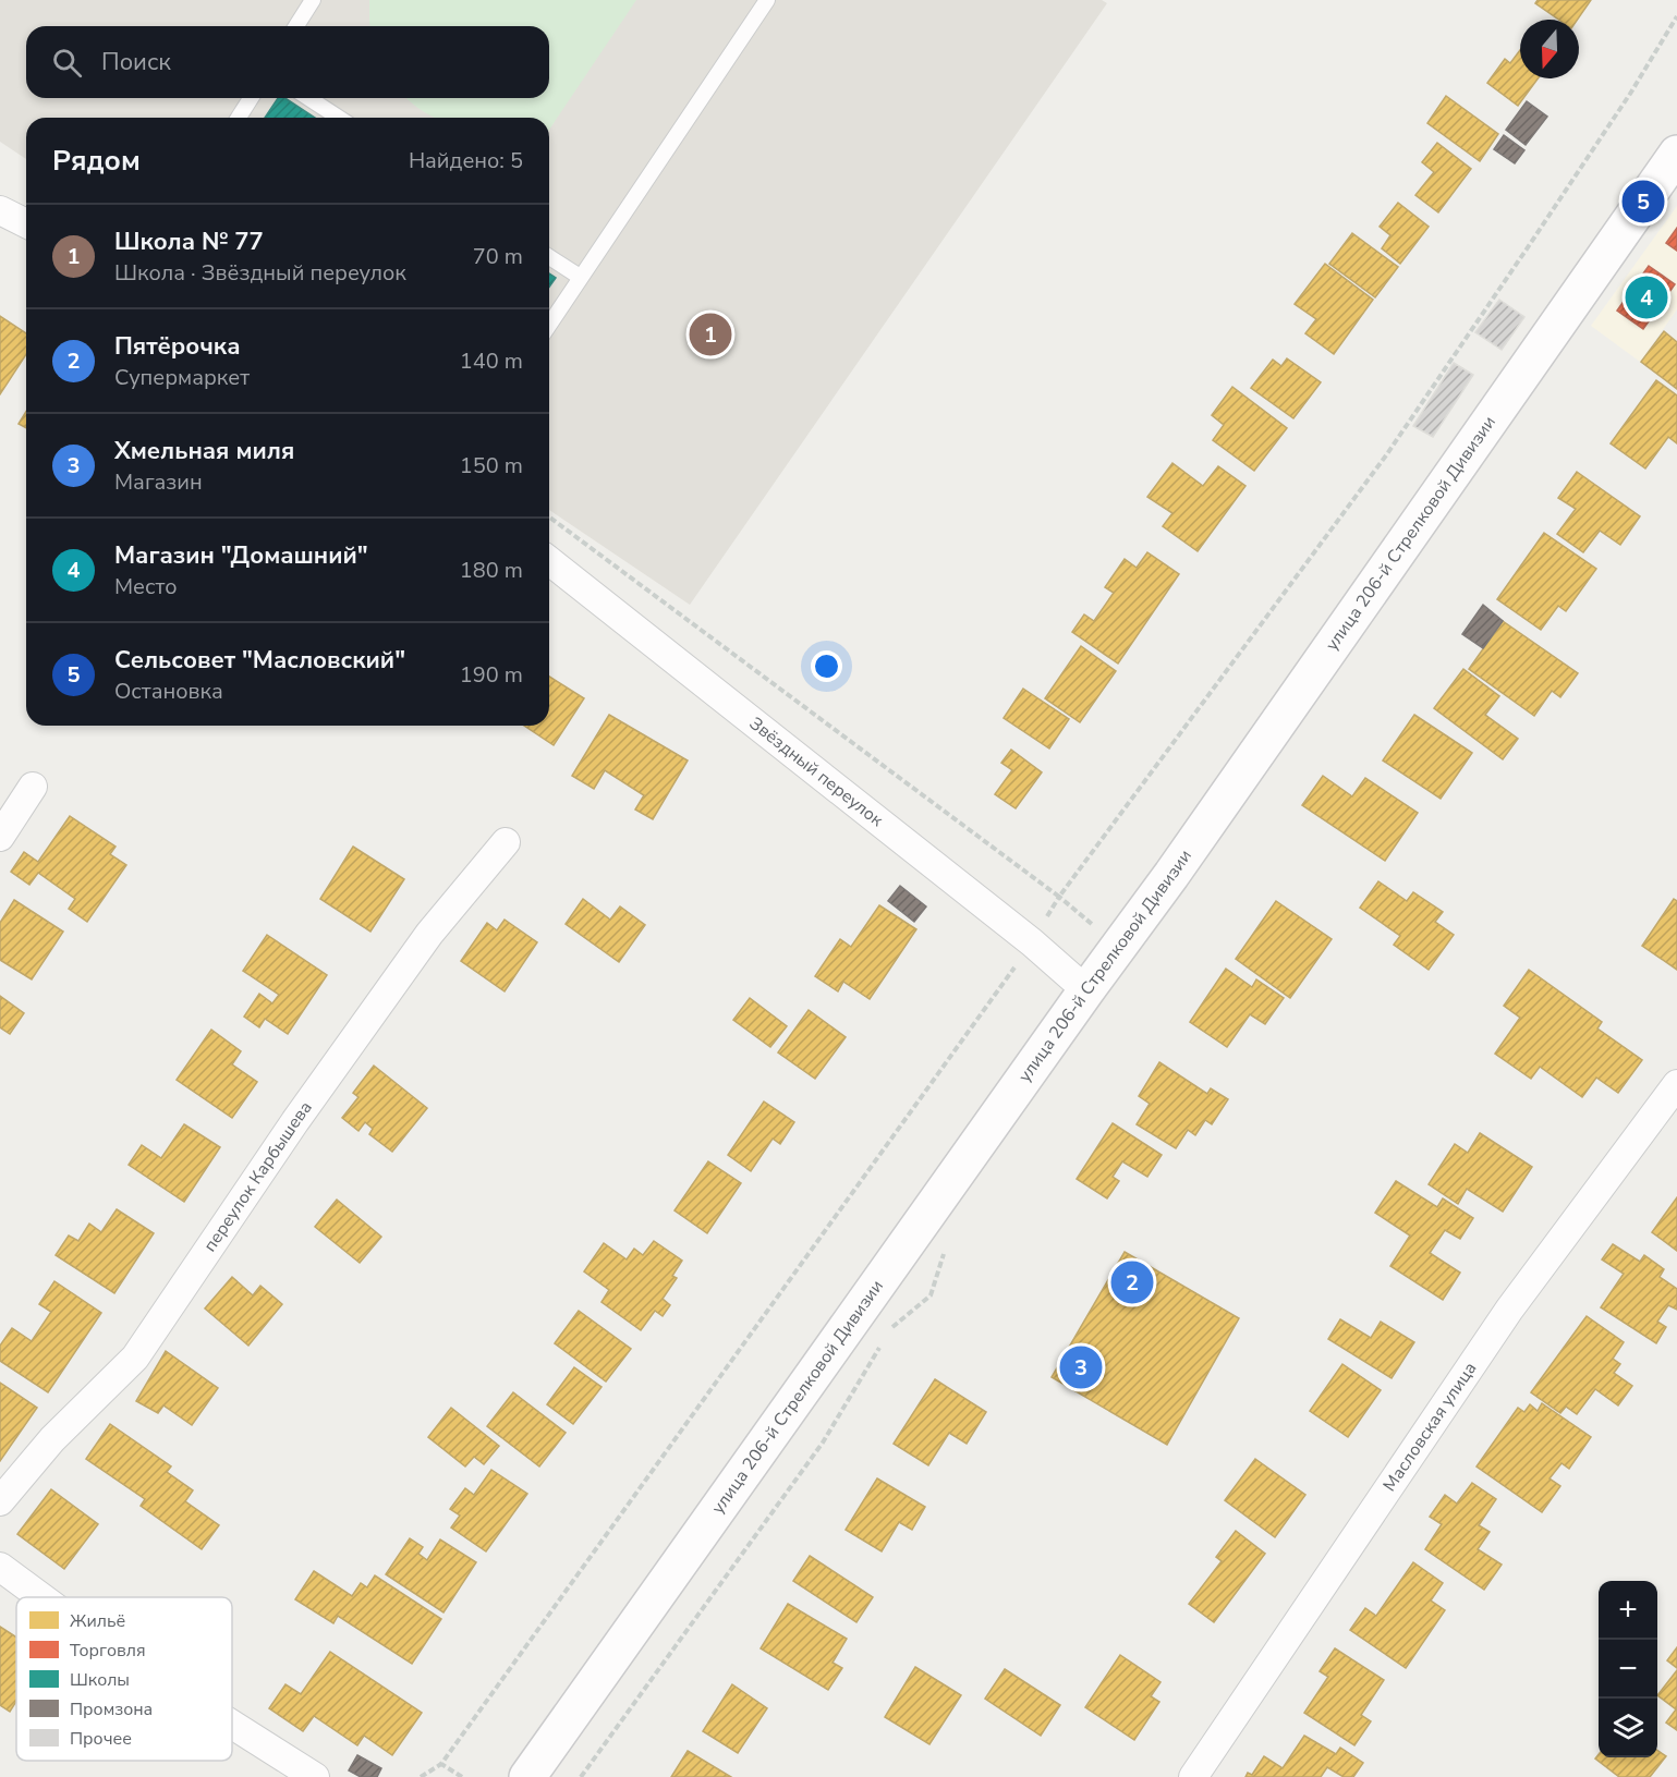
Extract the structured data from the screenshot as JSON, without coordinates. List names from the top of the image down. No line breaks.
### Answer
{"streets":{"main road":["улица 206-й Стрелковой Дивизии"],"street":["Звёздный переулок","переулок Карбышева","Масловская улица"]},"crossings":[["улица 206-й Стрелковой Дивизии","Звёздный переулок"]],"legend":["Жильё","Торговля","Школы","Промзона","Прочее"],"north":"bottom","page":{"search":"Поиск","heading":["Рядом","Найдено: 5"],"pins":["5","4","1","2","3"],"list":[{"mark":"1","name":"Школа № 77","note":"Школа · Звёздный переулок","value":"70 m"},{"mark":"2","name":"Пятёрочка","note":"Супермаркет","value":"140 m"},{"mark":"3","name":"Хмельная миля","note":"Магазин","value":"150 m"},{"mark":"4","name":"Магазин \"Домашний\"","note":"Место","value":"180 m"},{"mark":"5","name":"Сельсовет \"Масловский\"","note":"Остановка","value":"190 m"}],"map_buttons":["+","−"]}}
